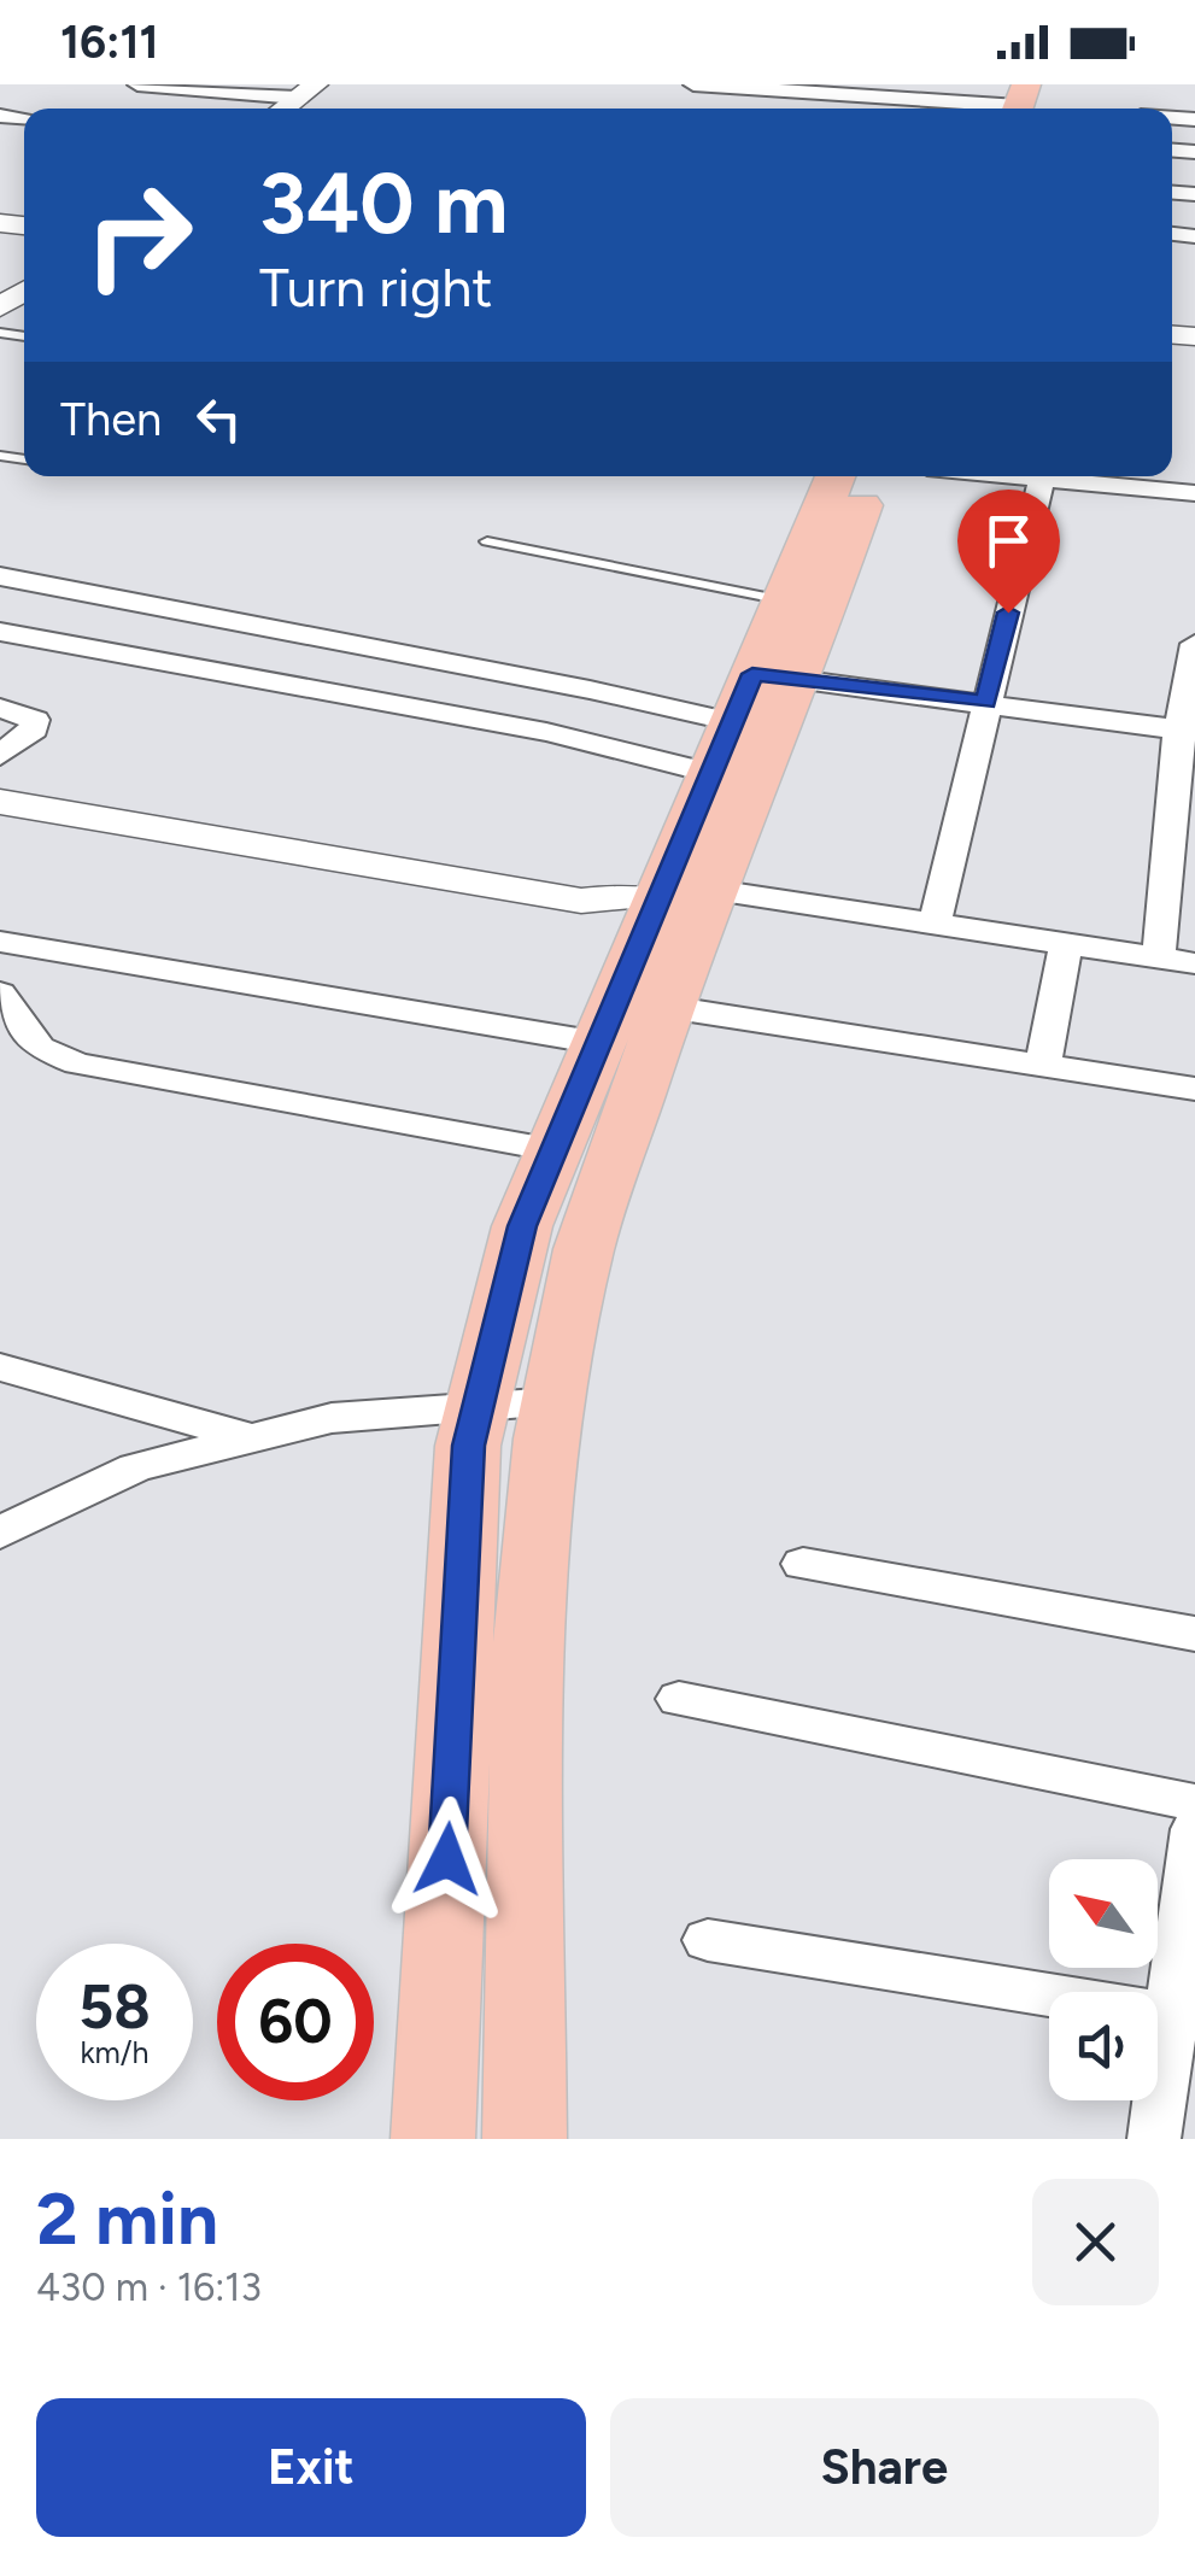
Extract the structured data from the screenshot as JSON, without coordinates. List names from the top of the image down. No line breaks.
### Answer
{"north":"top left","page":{"status":"16:11","turn":["340 m","Turn right"],"then":"Then","speed":"58 km/h","limit":"60","heading":["2 min","430 m · 16:13"],"buttons":["Exit","Share"]}}
